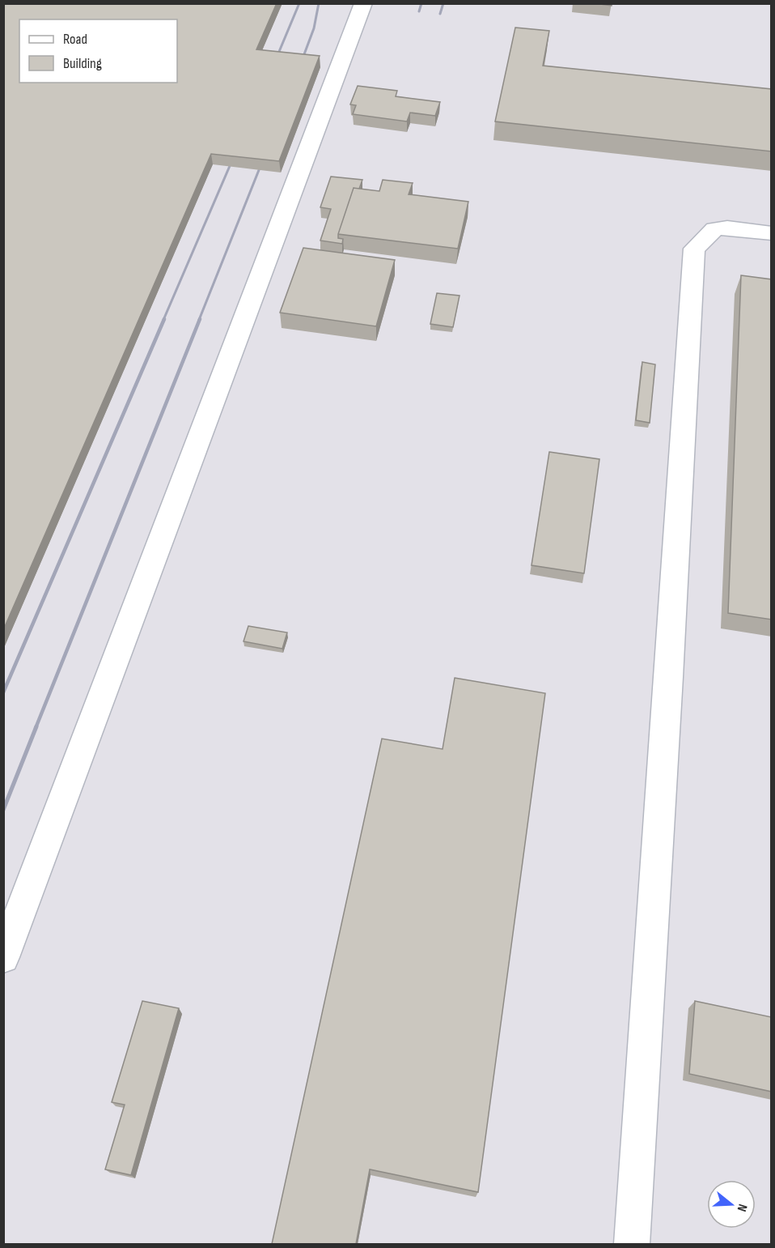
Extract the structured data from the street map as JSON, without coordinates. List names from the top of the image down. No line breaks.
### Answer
{"legend":["Road","Building"],"north":"right"}
